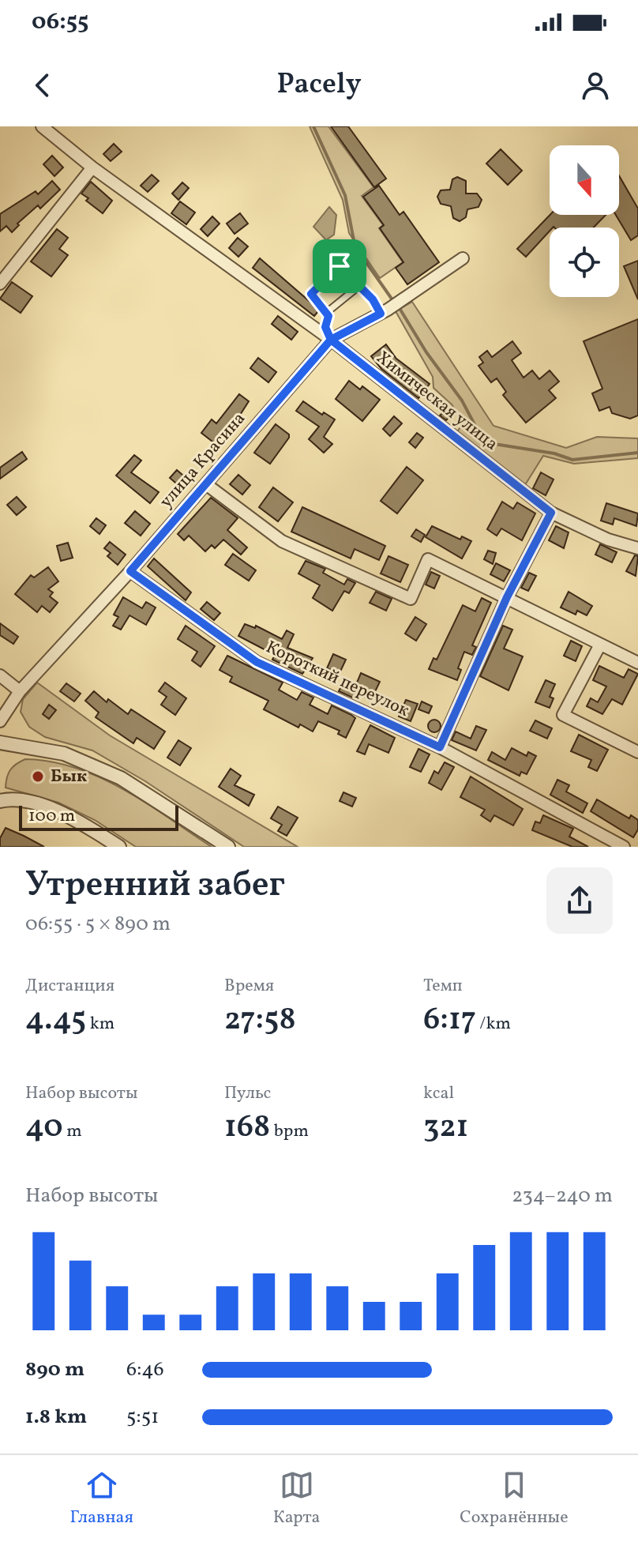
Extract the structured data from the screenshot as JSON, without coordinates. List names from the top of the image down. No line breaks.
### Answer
{"streets":{"street":["Химическая улица","улица Красина","Короткий переулок"]},"crossings":[["Химическая улица","улица Красина"],["улица Красина","Короткий переулок"]],"places":["Бык"],"scale_bar":"100 m","north":"bottom","page":{"status":"06:55","header":"Pacely","scale":"100 m","heading":["Утренний забег","06:55 · 5 × 890 m"],"stats":[["Дистанция","4.45 km"],["Время","27:58"],["Темп","6:17 /km"],["Набор высоты","40 m"],["Пульс","168 bpm"],["kcal","321"]],"chart":["Набор высоты","234–240 m"],"list":[{"name":"890 m","note":"6:46"},{"name":"1.8 km","note":"5:51"}],"tabs":["Главная","Карта","Сохранённые"]}}
